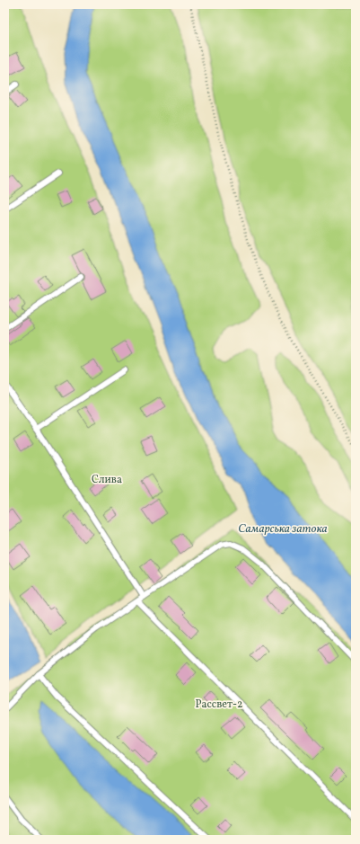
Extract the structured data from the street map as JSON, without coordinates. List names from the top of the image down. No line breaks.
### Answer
{"water":["Самарська затока"],"parks":["Слива","Рассвет-2"]}
